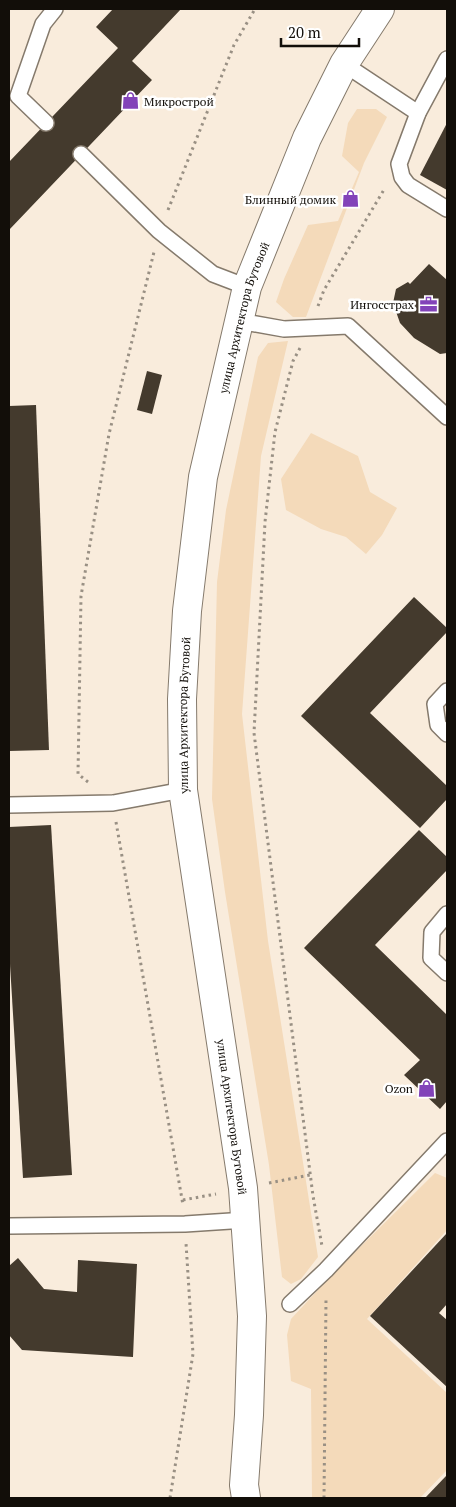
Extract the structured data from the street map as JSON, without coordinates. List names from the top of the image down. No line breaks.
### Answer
{"streets":{"main road":["улица Архитектора Бутовой"]},"places":{"shop":["Микрострой","Блинный домик","Ozon"],"office":["Ингосстрах"]},"scale_bar":"20 m"}
